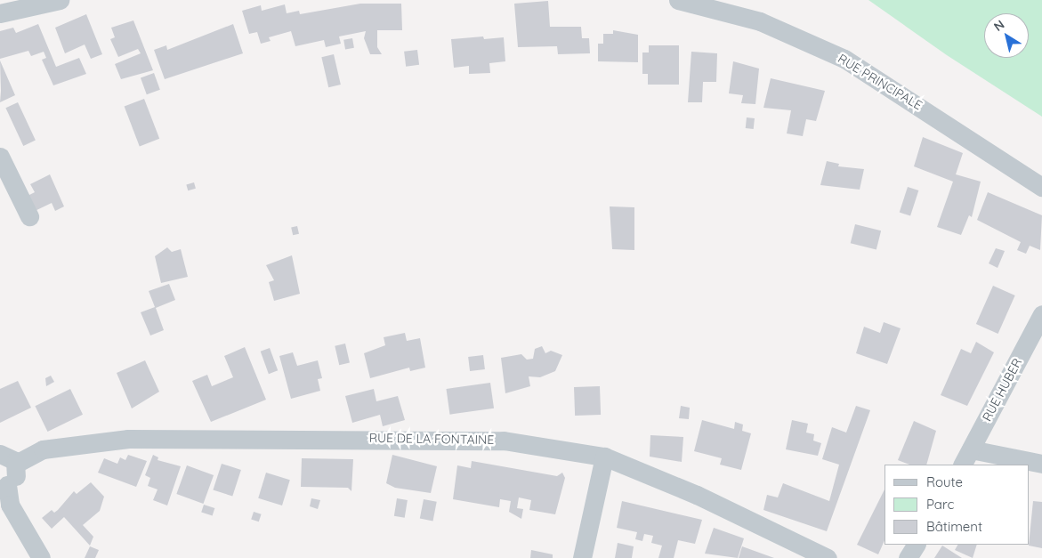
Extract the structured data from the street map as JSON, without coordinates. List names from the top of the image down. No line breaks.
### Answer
{"streets":{"street":["RUE PRINCIPALE","RUE HUBER","RUE DE LA FONTAINE"]},"legend":["Route","Parc","Bâtiment"],"north":"top left"}
